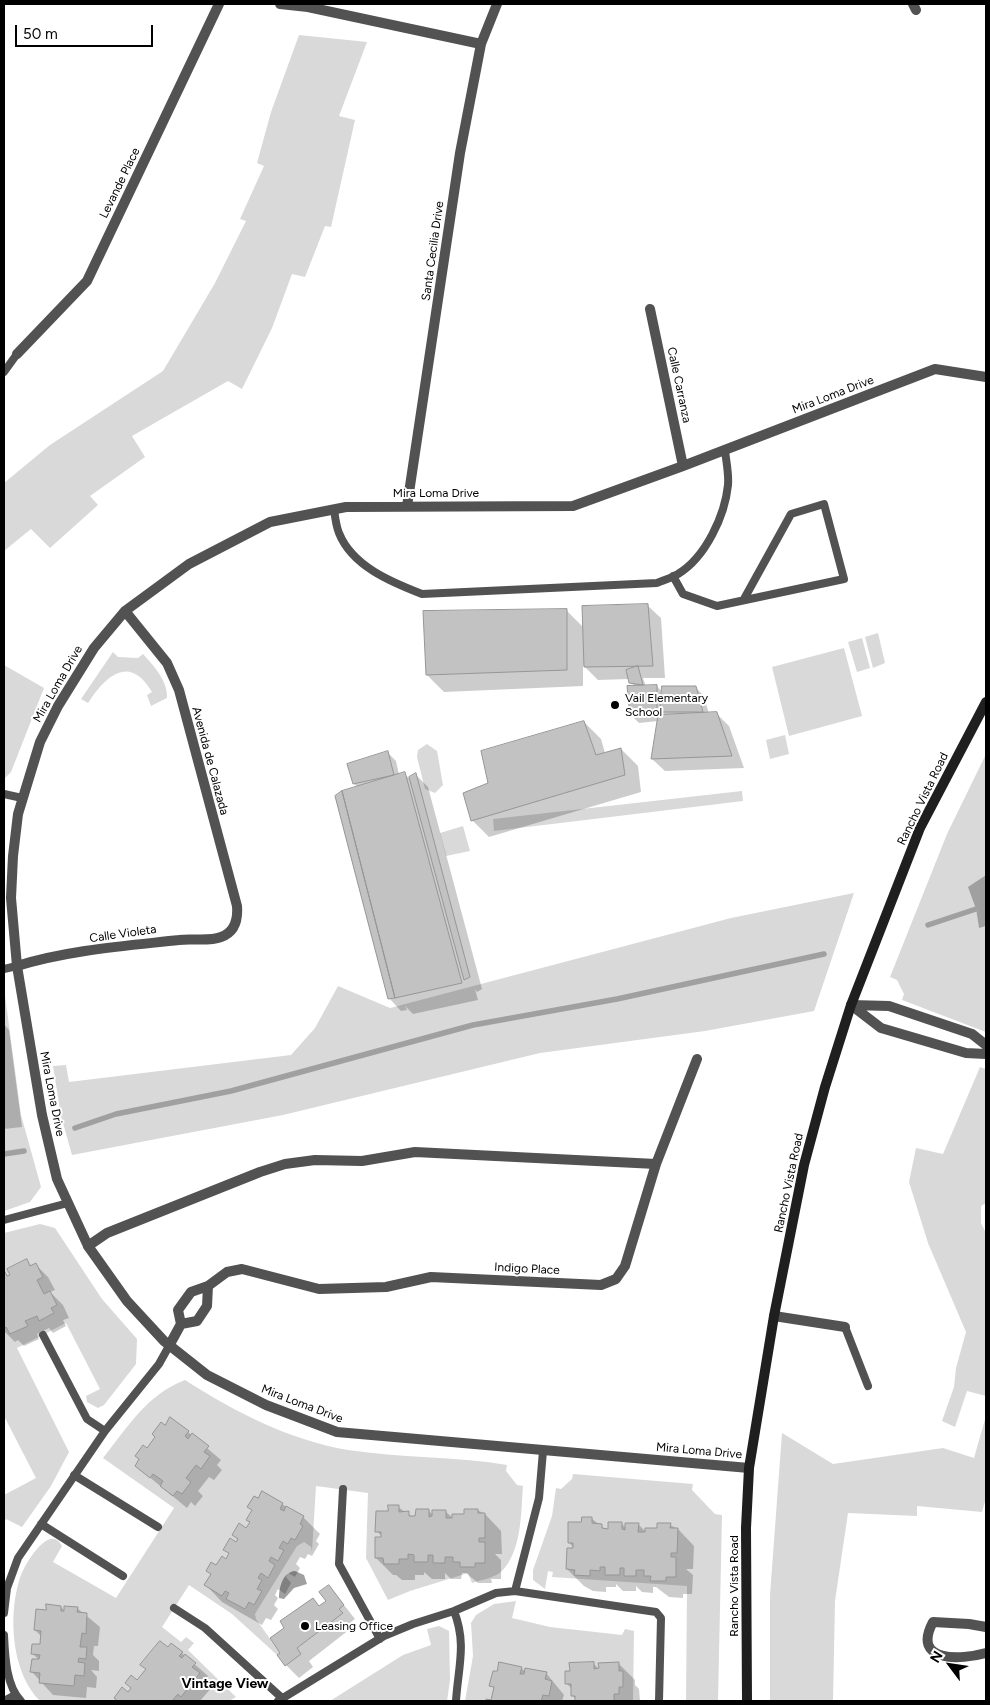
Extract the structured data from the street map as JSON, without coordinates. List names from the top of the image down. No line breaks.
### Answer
{"streets":{"main road":["Rancho Vista Road"],"street":["Levande Place","Santa Cecilia Drive","Calle Carranza","Mira Loma Drive","Avenida de Calazada","Calle Violeta","Indigo Place"]},"crossings":[["Santa Cecilia Drive","Mira Loma Drive"],["Calle Carranza","Mira Loma Drive"],["Mira Loma Drive","Avenida de Calazada"],["Mira Loma Drive","Rancho Vista Road"],["Mira Loma Drive","Calle Violeta"],["Mira Loma Drive","Indigo Place"],["Avenida de Calazada","Calle Violeta"]],"districts":["Vintage View"],"places":["Vail Elementary School","Leasing Office"],"scale_bar":"50 m","north":"top left"}
